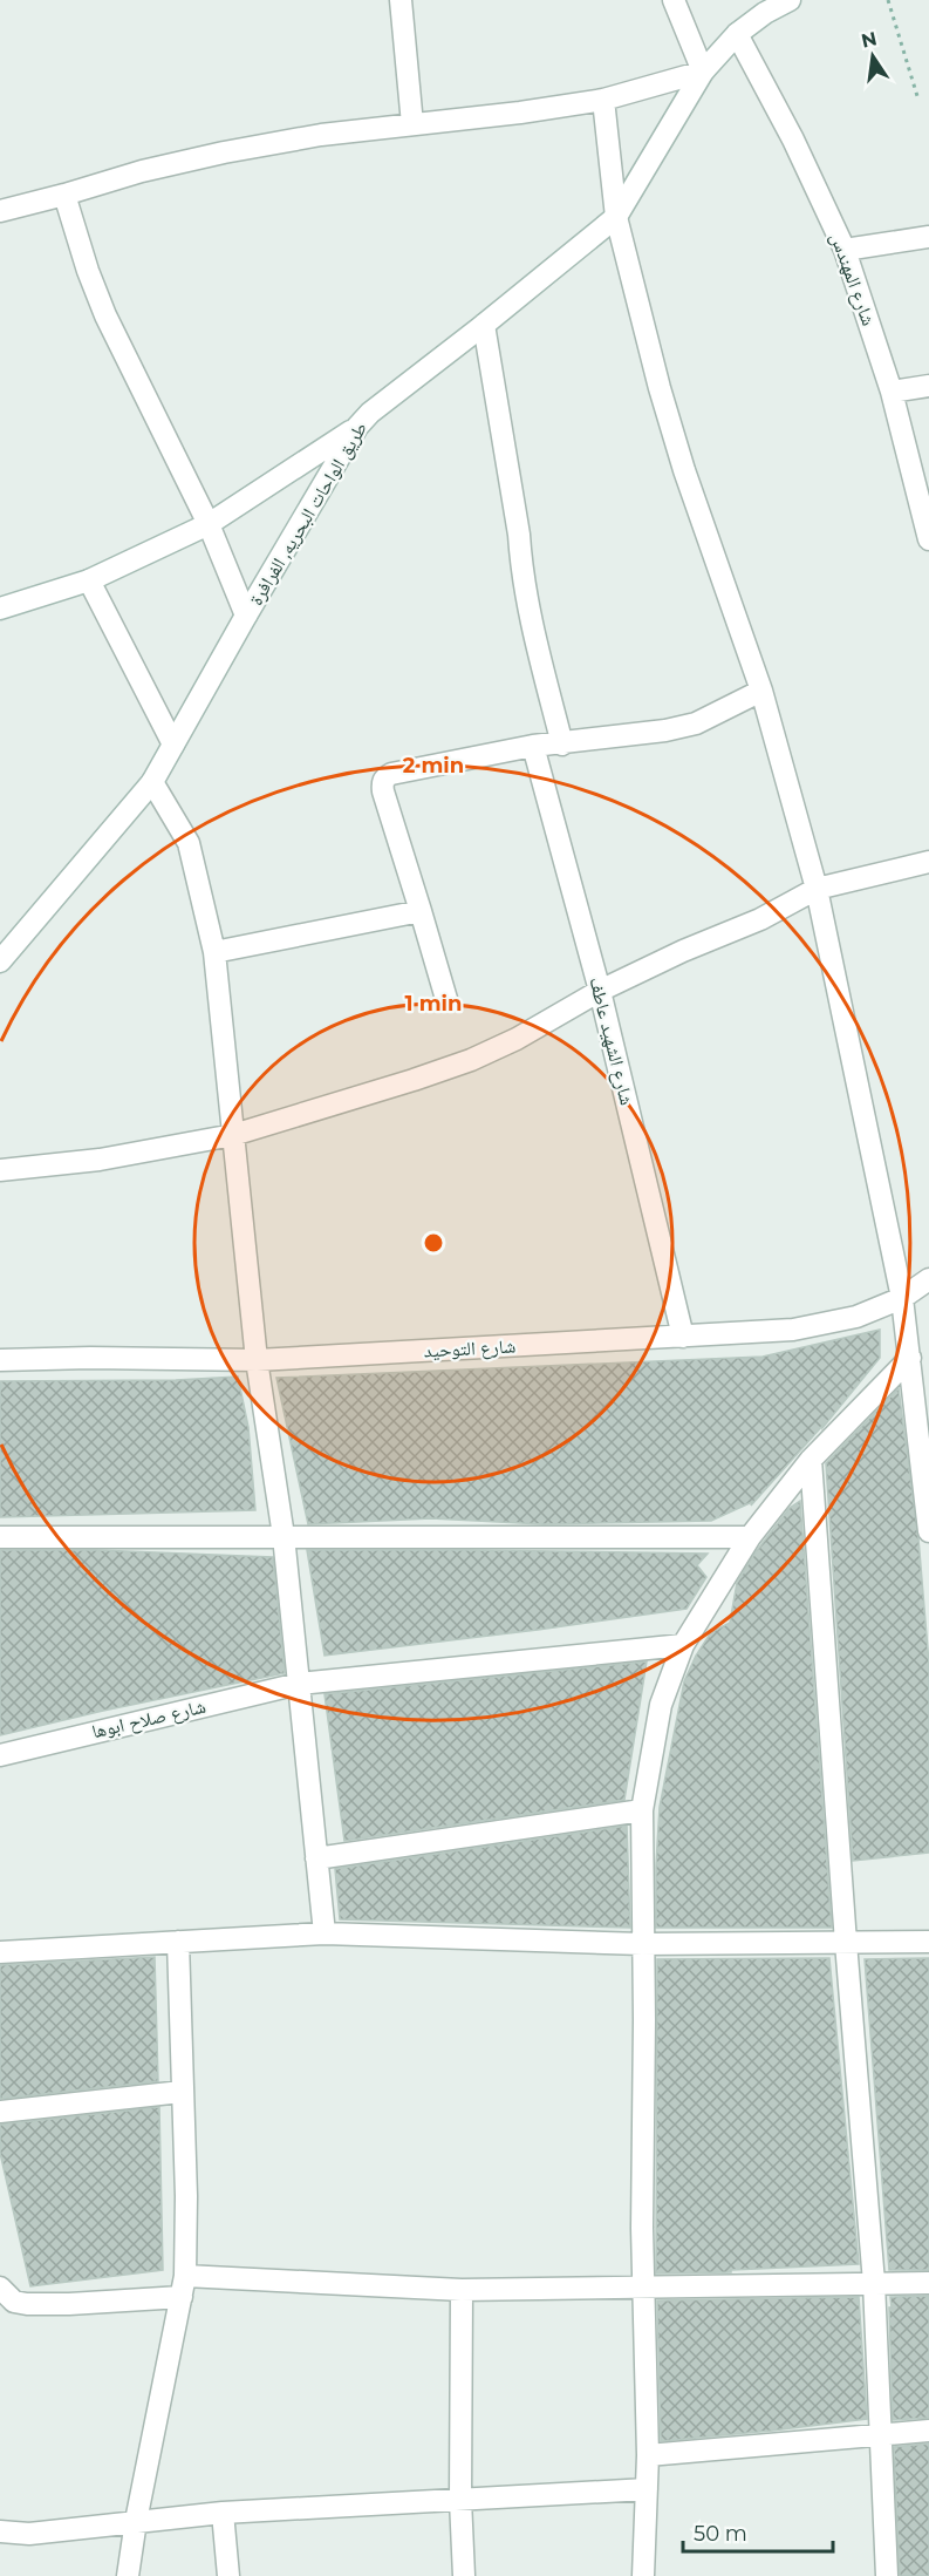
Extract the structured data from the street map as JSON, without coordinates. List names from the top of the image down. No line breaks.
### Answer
{"streets":{"street":["شارع المهندس","طريق الواحات البحريه, الفرافرة","شارع الشهيد عاطف","شارع التوحيد","شارع صلاح ابوها"]},"crossings":[["شارع المهندس","طريق الواحات البحريه, الفرافرة"],["شارع الشهيد عاطف","شارع التوحيد"]],"scale_bar":"50 m","north":"top","rings":["2 min","1 min"]}
